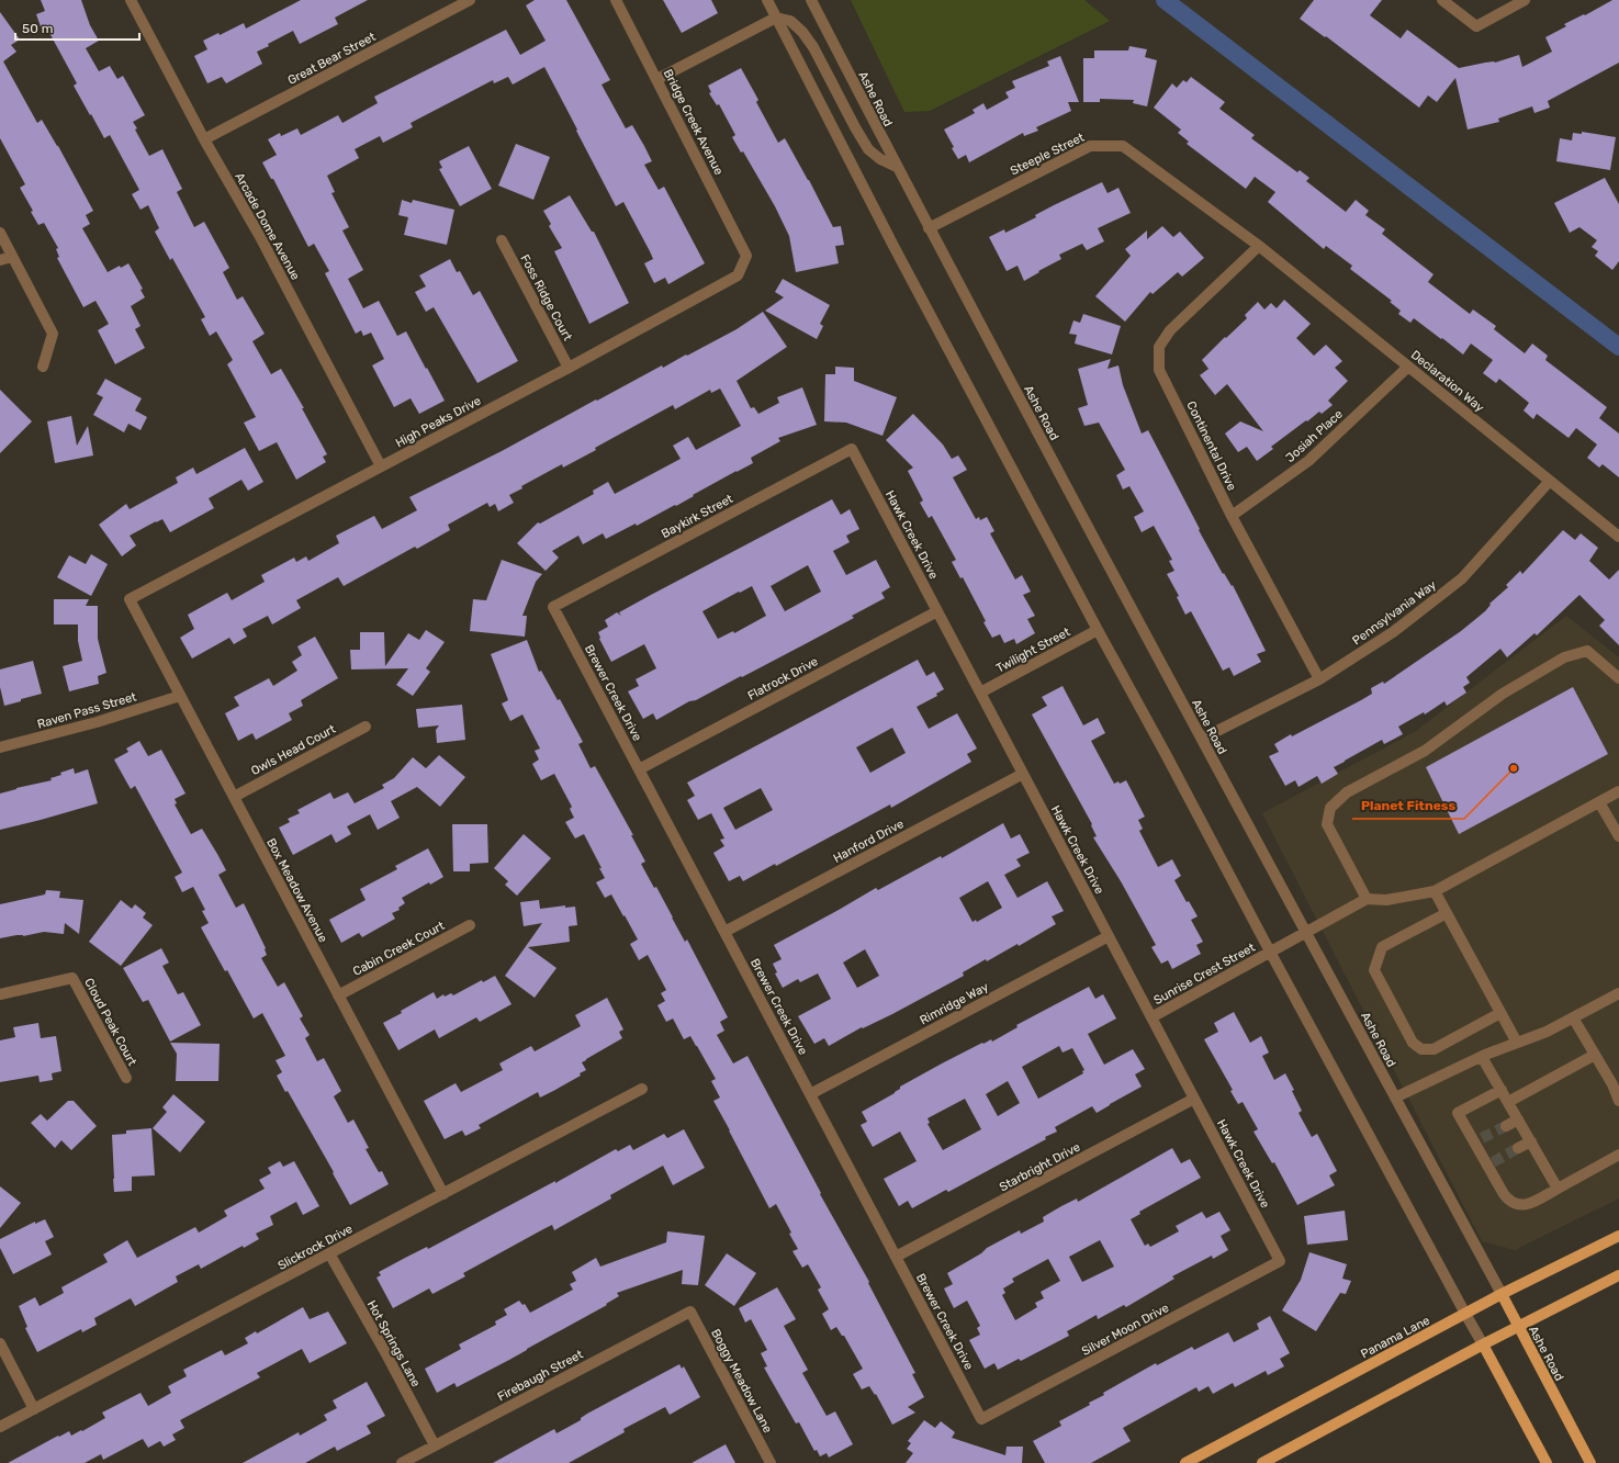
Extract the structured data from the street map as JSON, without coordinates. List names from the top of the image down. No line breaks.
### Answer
{"streets":{"main road":["Ashe Road","Panama Lane"],"street":["Great Bear Street","Bridge Creek Avenue","Steeple Street","Arcade Dome Avenue","Foss Ridge Court","Declaration Way","High Peaks Drive","Josiah Place","Continental Drive","Baykirk Street","Hawk Creek Drive","Pennsylvania Way","Twilight Street","Flatrock Drive","Brewer Creek Drive","Raven Pass Street","Owls Head Court","Hanford Drive","Box Meadow Avenue","Cabin Creek Court","Sunrise Crest Street","Rimridge Way","Cloud Peak Court","Starbright Drive","Slickrock Drive","Silver Moon Drive","Hot Springs Lane","Firebaugh Street","Boggy Meadow Lane"]},"crossings":[["Great Bear Street","Arcade Dome Avenue"],["Ashe Road","Steeple Street"],["Ashe Road","Pennsylvania Way"],["Ashe Road","Sunrise Crest Street"],["Ashe Road","Panama Lane"],["Bridge Creek Avenue","High Peaks Drive"],["Steeple Street","Declaration Way"],["Steeple Street","Continental Drive"],["Arcade Dome Avenue","High Peaks Drive"],["Foss Ridge Court","High Peaks Drive"],["Declaration Way","Josiah Place"],["Declaration Way","Continental Drive"],["Declaration Way","Pennsylvania Way"],["High Peaks Drive","Box Meadow Avenue"],["Josiah Place","Continental Drive"],["Continental Drive","Pennsylvania Way"],["Baykirk Street","Hawk Creek Drive"],["Baykirk Street","Brewer Creek Drive"],["Hawk Creek Drive","Twilight Street"],["Hawk Creek Drive","Flatrock Drive"],["Hawk Creek Drive","Hanford Drive"],["Hawk Creek Drive","Sunrise Crest Street"],["Hawk Creek Drive","Rimridge Way"],["Hawk Creek Drive","Starbright Drive"],["Hawk Creek Drive","Silver Moon Drive"],["Flatrock Drive","Brewer Creek Drive"],["Brewer Creek Drive","Hanford Drive"],["Brewer Creek Drive","Rimridge Way"],["Brewer Creek Drive","Starbright Drive"],["Brewer Creek Drive","Silver Moon Drive"],["Raven Pass Street","Box Meadow Avenue"],["Owls Head Court","Box Meadow Avenue"],["Box Meadow Avenue","Cabin Creek Court"],["Box Meadow Avenue","Slickrock Drive"],["Slickrock Drive","Hot Springs Lane"],["Hot Springs Lane","Firebaugh Street"],["Firebaugh Street","Boggy Meadow Lane"]],"places":["Planet Fitness"],"scale_bar":"50 m"}
